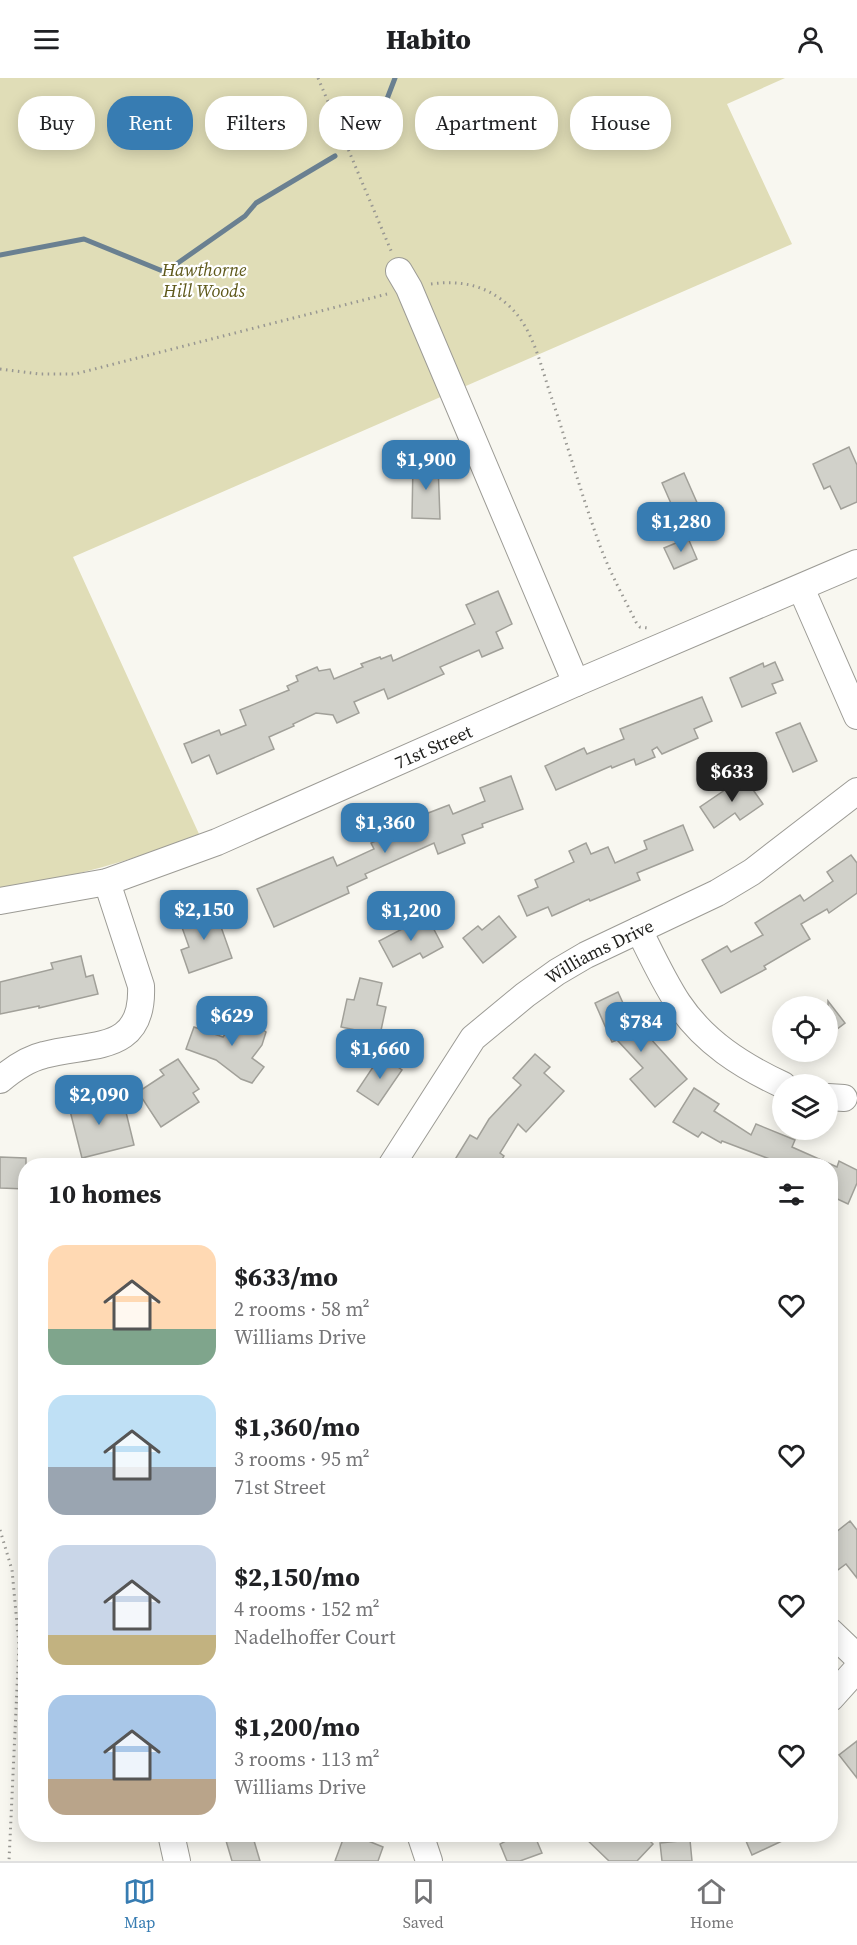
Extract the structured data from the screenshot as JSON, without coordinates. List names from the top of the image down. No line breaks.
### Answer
{"streets":{"street":["71st Street","Williams Drive"]},"parks":["Hawthorne Hill Woods"],"page":{"header":"Habito","chip":["Buy","Rent","Filters","New","Apartment","House"],"price":["$1,900","$1,280","$633","$1,360","$2,150","$1,200","$629","$784","$1,660","$2,090"],"heading":"10 homes","list":[{"name":"$633/mo","note":"2 rooms · 58 m² · Williams Drive"},{"name":"$1,360/mo","note":"3 rooms · 95 m² · 71st Street"},{"name":"$2,150/mo","note":"4 rooms · 152 m² · Nadelhoffer Court"},{"name":"$1,200/mo","note":"3 rooms · 113 m² · Williams Drive"}],"tabs":["Map","Saved","Home"]}}
